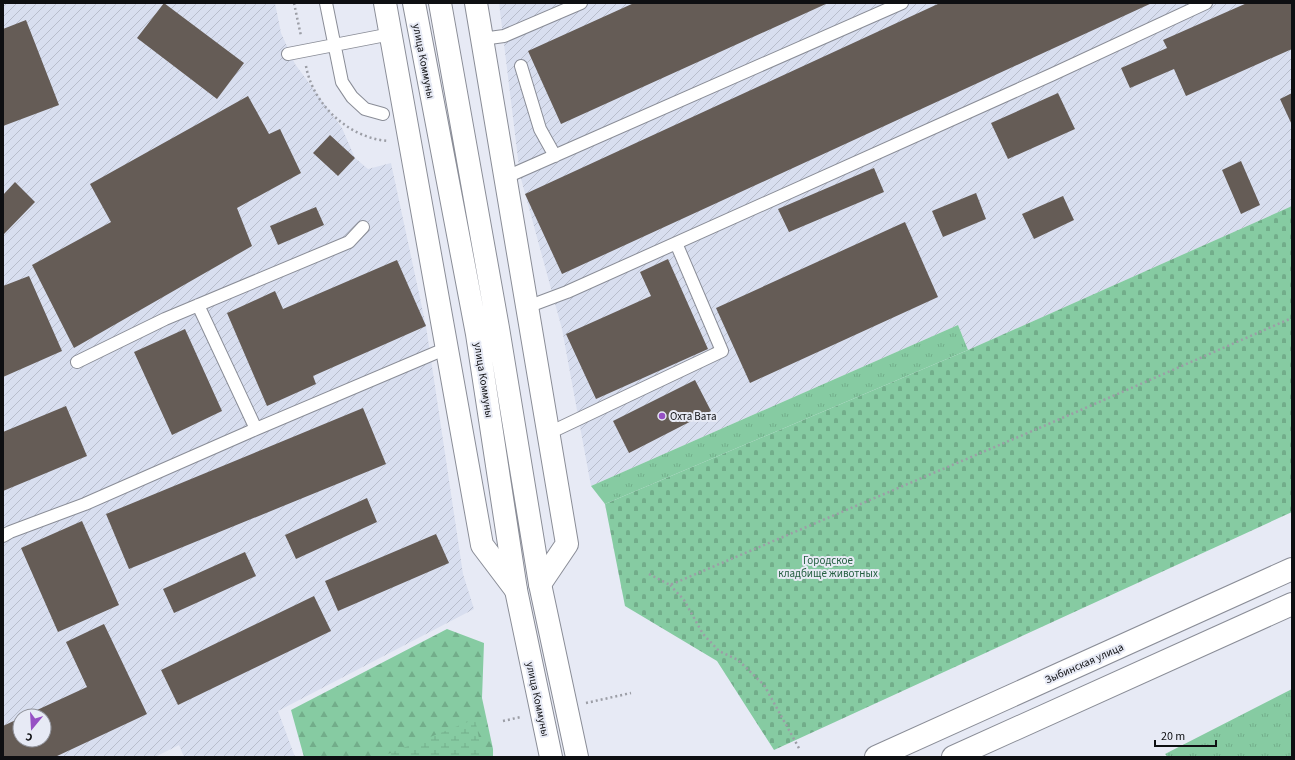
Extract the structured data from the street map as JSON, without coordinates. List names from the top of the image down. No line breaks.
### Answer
{"streets":{"street":["улица Коммуны","Зыбинская улица"]},"parks":["Городское кладбище животных"],"places":["Охта Вата"],"scale_bar":"20 m","north":"bottom"}
